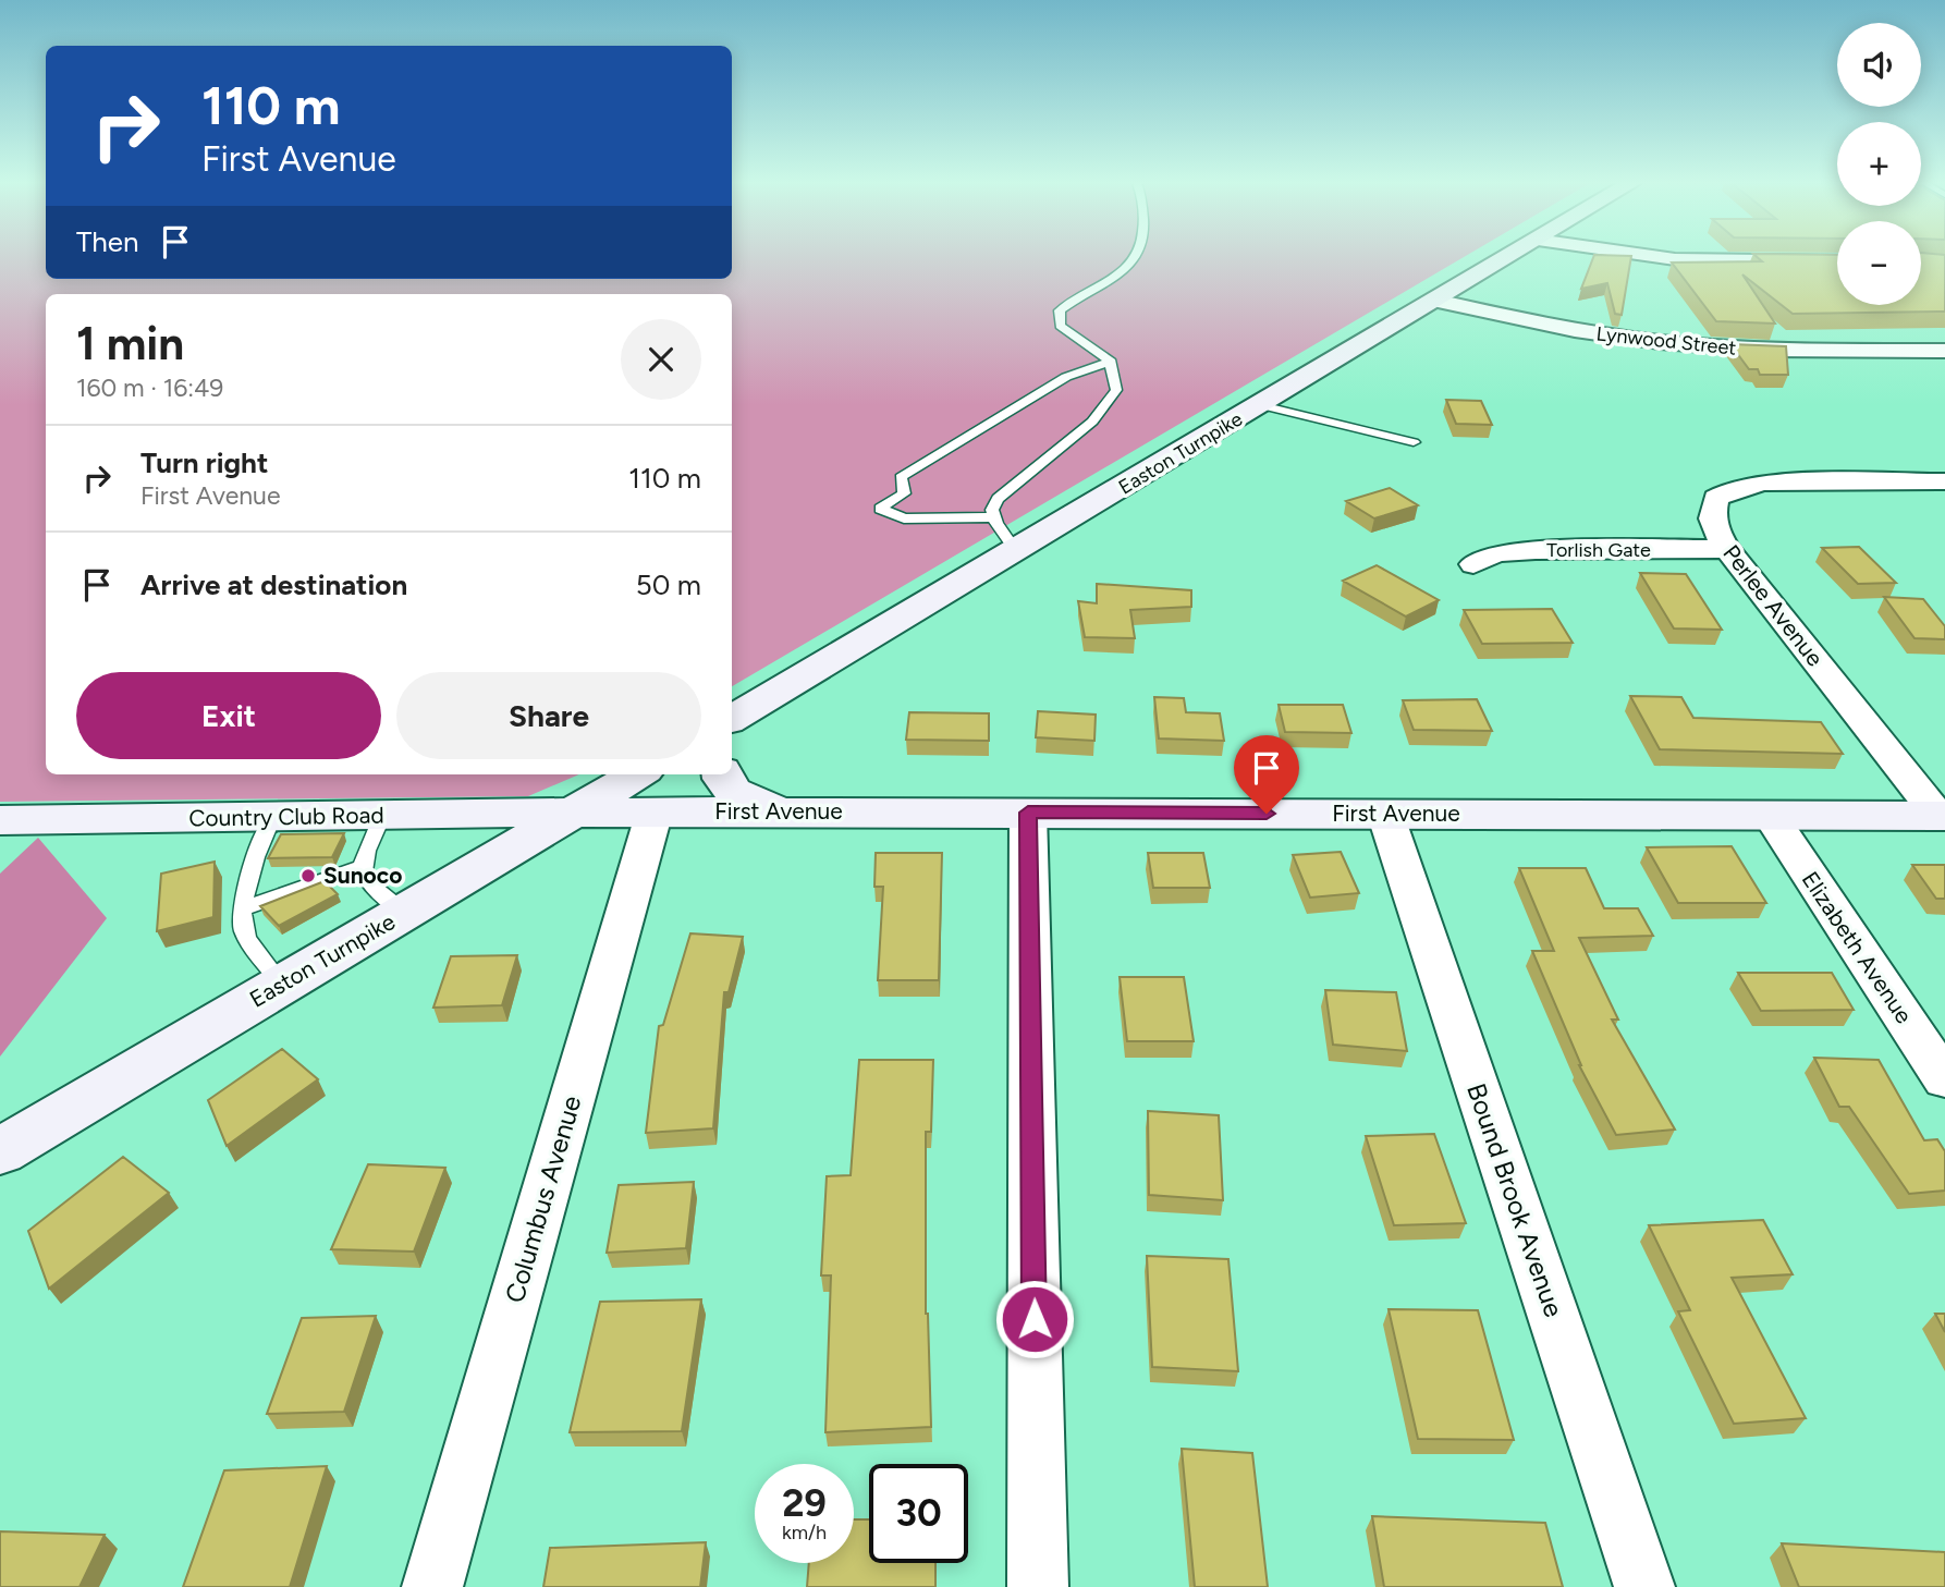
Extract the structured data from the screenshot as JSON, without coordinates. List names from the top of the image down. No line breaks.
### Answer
{"streets":{"main road":["Easton Turnpike","First Avenue","Country Club Road"],"street":["Lynwood Street","Torlish Gate","Perlee Avenue","Elizabeth Avenue","Columbus Avenue","Bound Brook Avenue"]},"crossings":[["Lynwood Street","Easton Turnpike"],["Easton Turnpike","First Avenue"],["Easton Turnpike","Country Club Road"],["Torlish Gate","Perlee Avenue"],["Perlee Avenue","First Avenue"],["First Avenue","Country Club Road"],["First Avenue","Elizabeth Avenue"],["First Avenue","Columbus Avenue"],["First Avenue","Bound Brook Avenue"]],"places":["Sunoco"],"page":{"map_buttons":["+","−"],"turn":["110 m","First Avenue"],"then":"Then","heading":["1 min","160 m · 16:49"],"list":[{"name":"Turn right","note":"First Avenue","value":"110 m"},{"name":"Arrive at destination","value":"50 m"}],"buttons":["Exit","Share"],"speed":"29 km/h","limit":"30"}}
